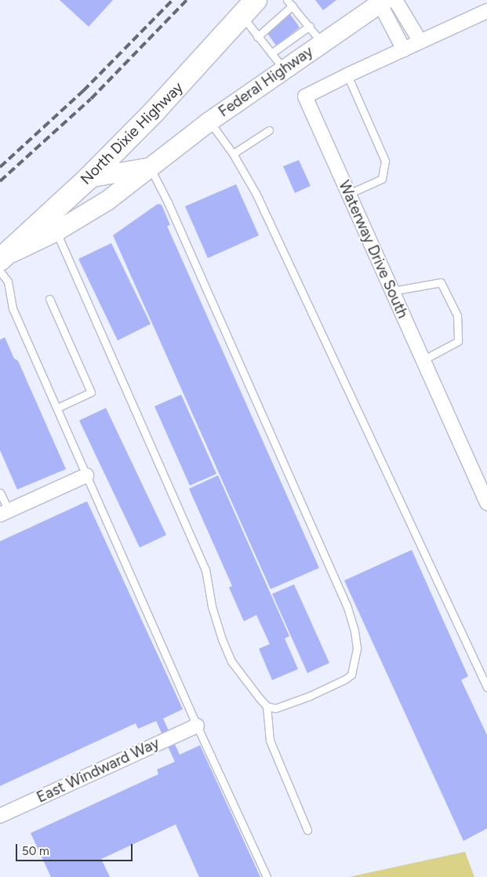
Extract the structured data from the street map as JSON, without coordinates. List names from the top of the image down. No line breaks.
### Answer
{"streets":{"main road":["Federal Highway","North Dixie Highway"],"street":["Waterway Drive South","East Windward Way"]},"crossings":[["Federal Highway","North Dixie Highway"]],"scale_bar":"50 m"}
